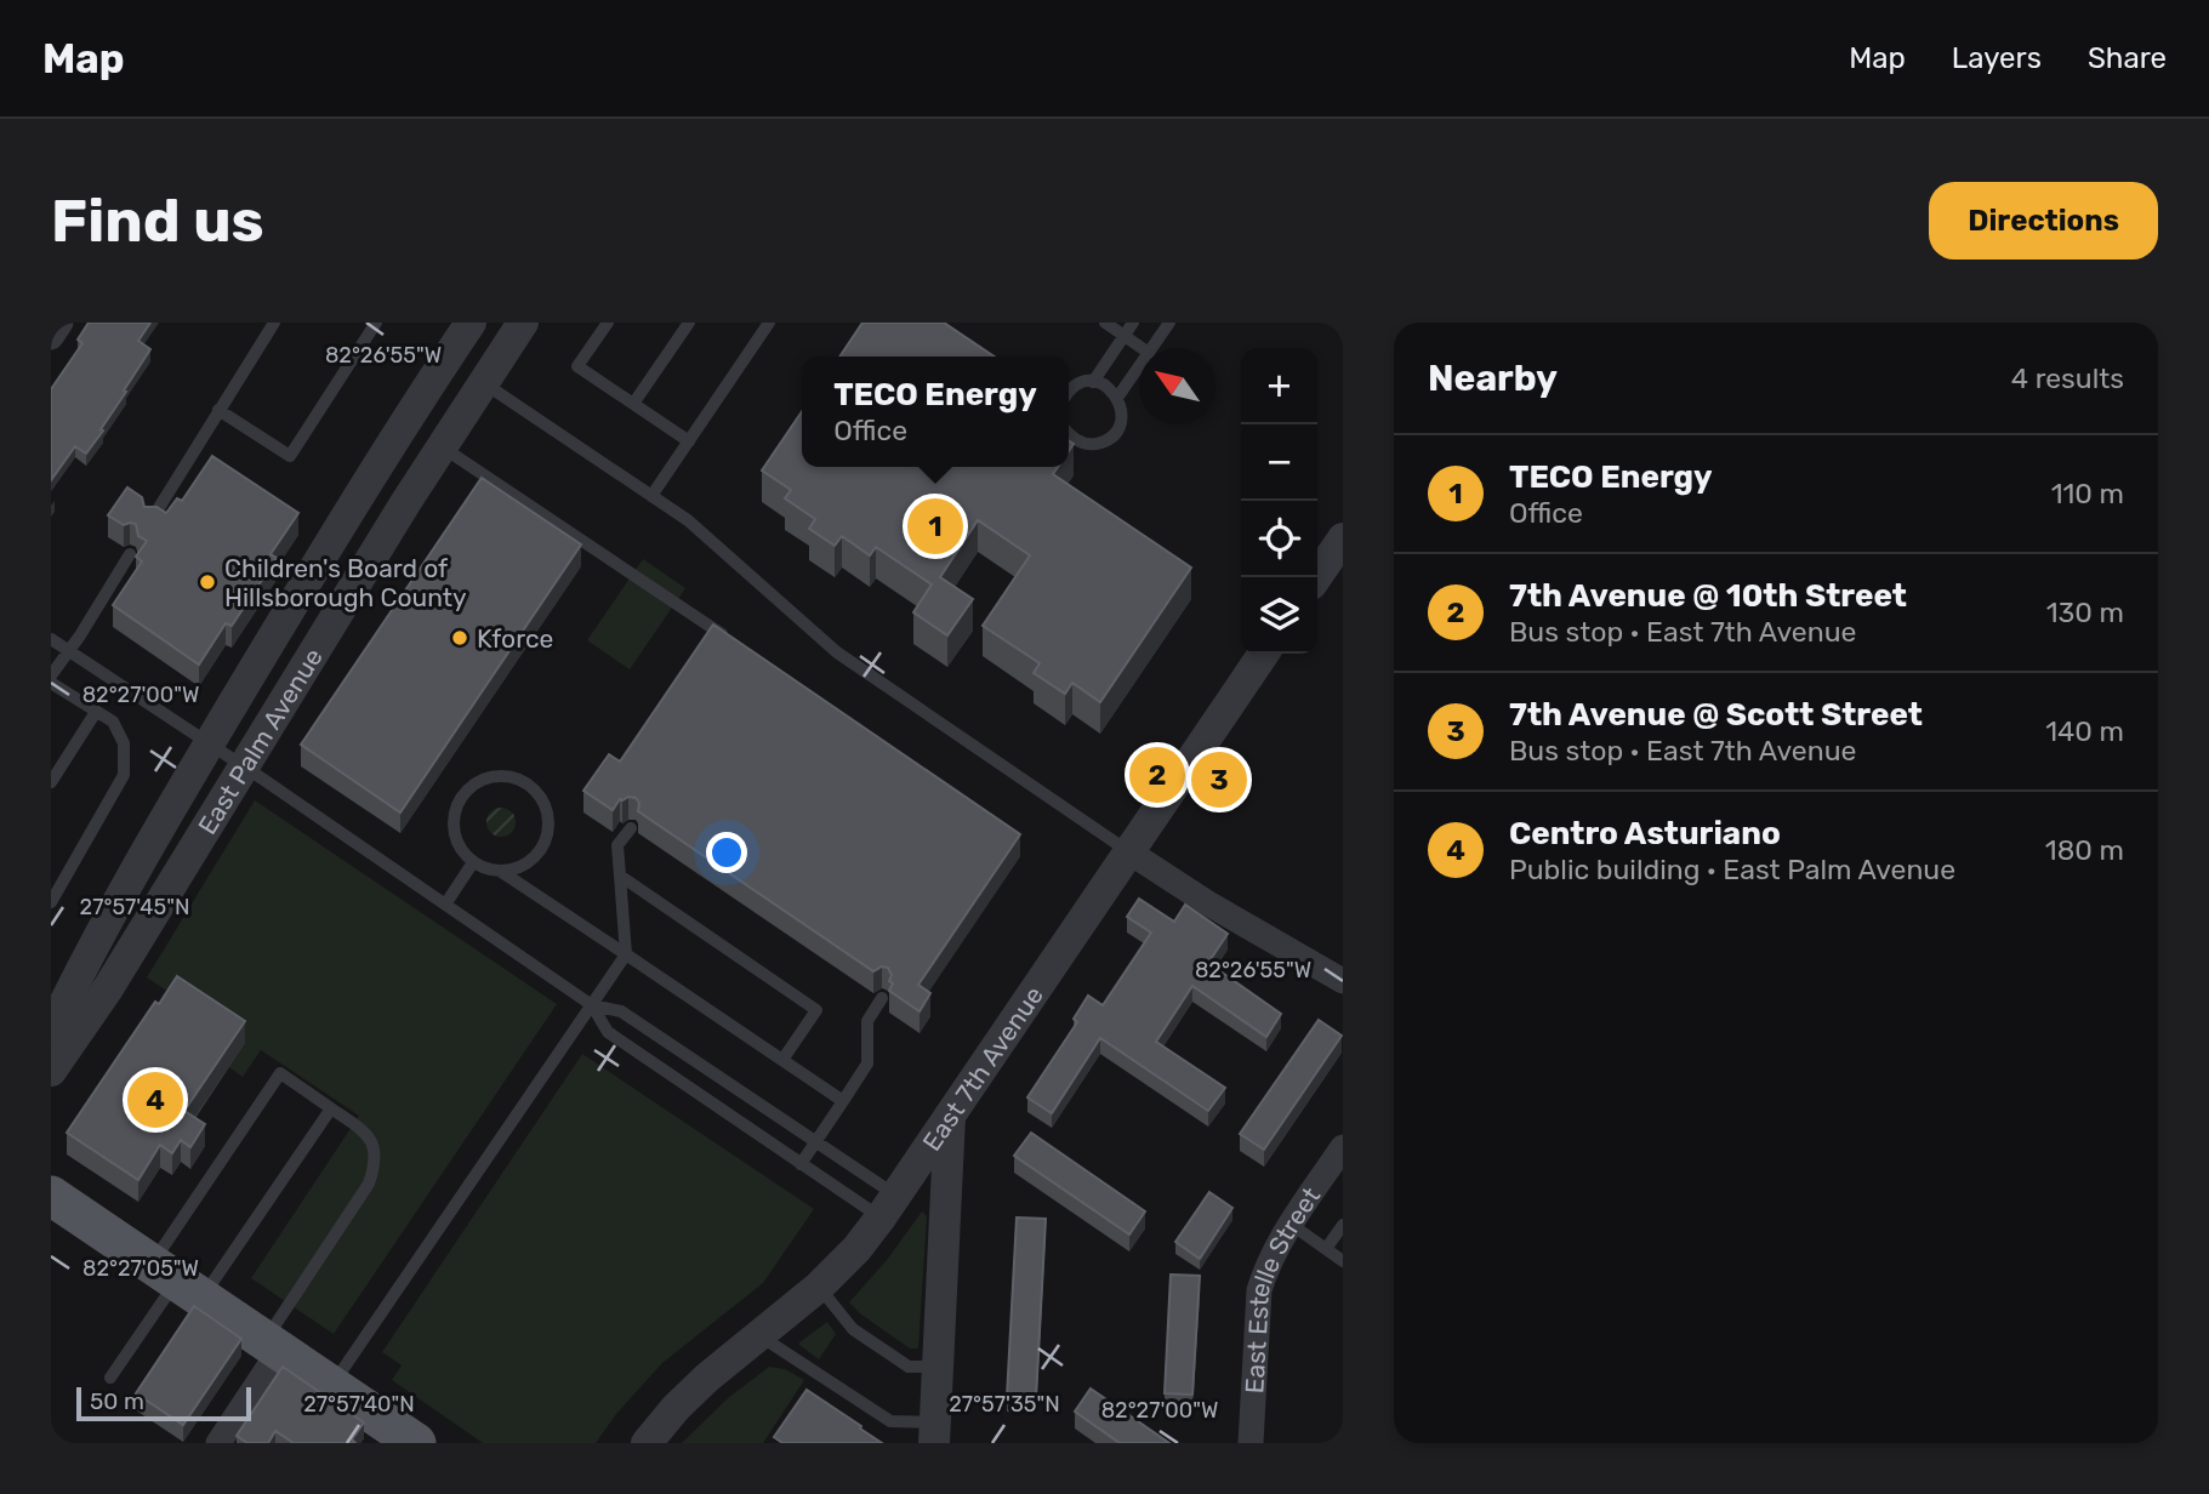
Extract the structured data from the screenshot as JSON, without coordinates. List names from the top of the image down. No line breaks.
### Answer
{"streets":{"street":["East Palm Avenue","East 7th Avenue","East Estelle Street"]},"places":["Children's Board of Hillsborough County","Kforce"],"scale_bar":"50 m","north":"top left","page":{"header":"Map","nav":["Map","Layers","Share"],"buttons":"Directions","title":"Find us","heading":["Nearby","4 results"],"map_buttons":["+","−"],"popup":["TECO Energy","Office"],"list":[{"mark":"1","name":"TECO Energy","note":"Office","value":"110 m"},{"mark":"2","name":"7th Avenue @ 10th Street","note":"Bus stop · East 7th Avenue","value":"130 m"},{"mark":"3","name":"7th Avenue @ Scott Street","note":"Bus stop · East 7th Avenue","value":"140 m"},{"mark":"4","name":"Centro Asturiano","note":"Public building · East Palm Avenue","value":"180 m"}],"pins":["1","2","3","4"],"scale":"50 m"},"coordinates":["82°26'55\"W","82°27'00\"W","27°57'45\"N","82°27'05\"W","27°57'40\"N","27°57'35\"N"]}
